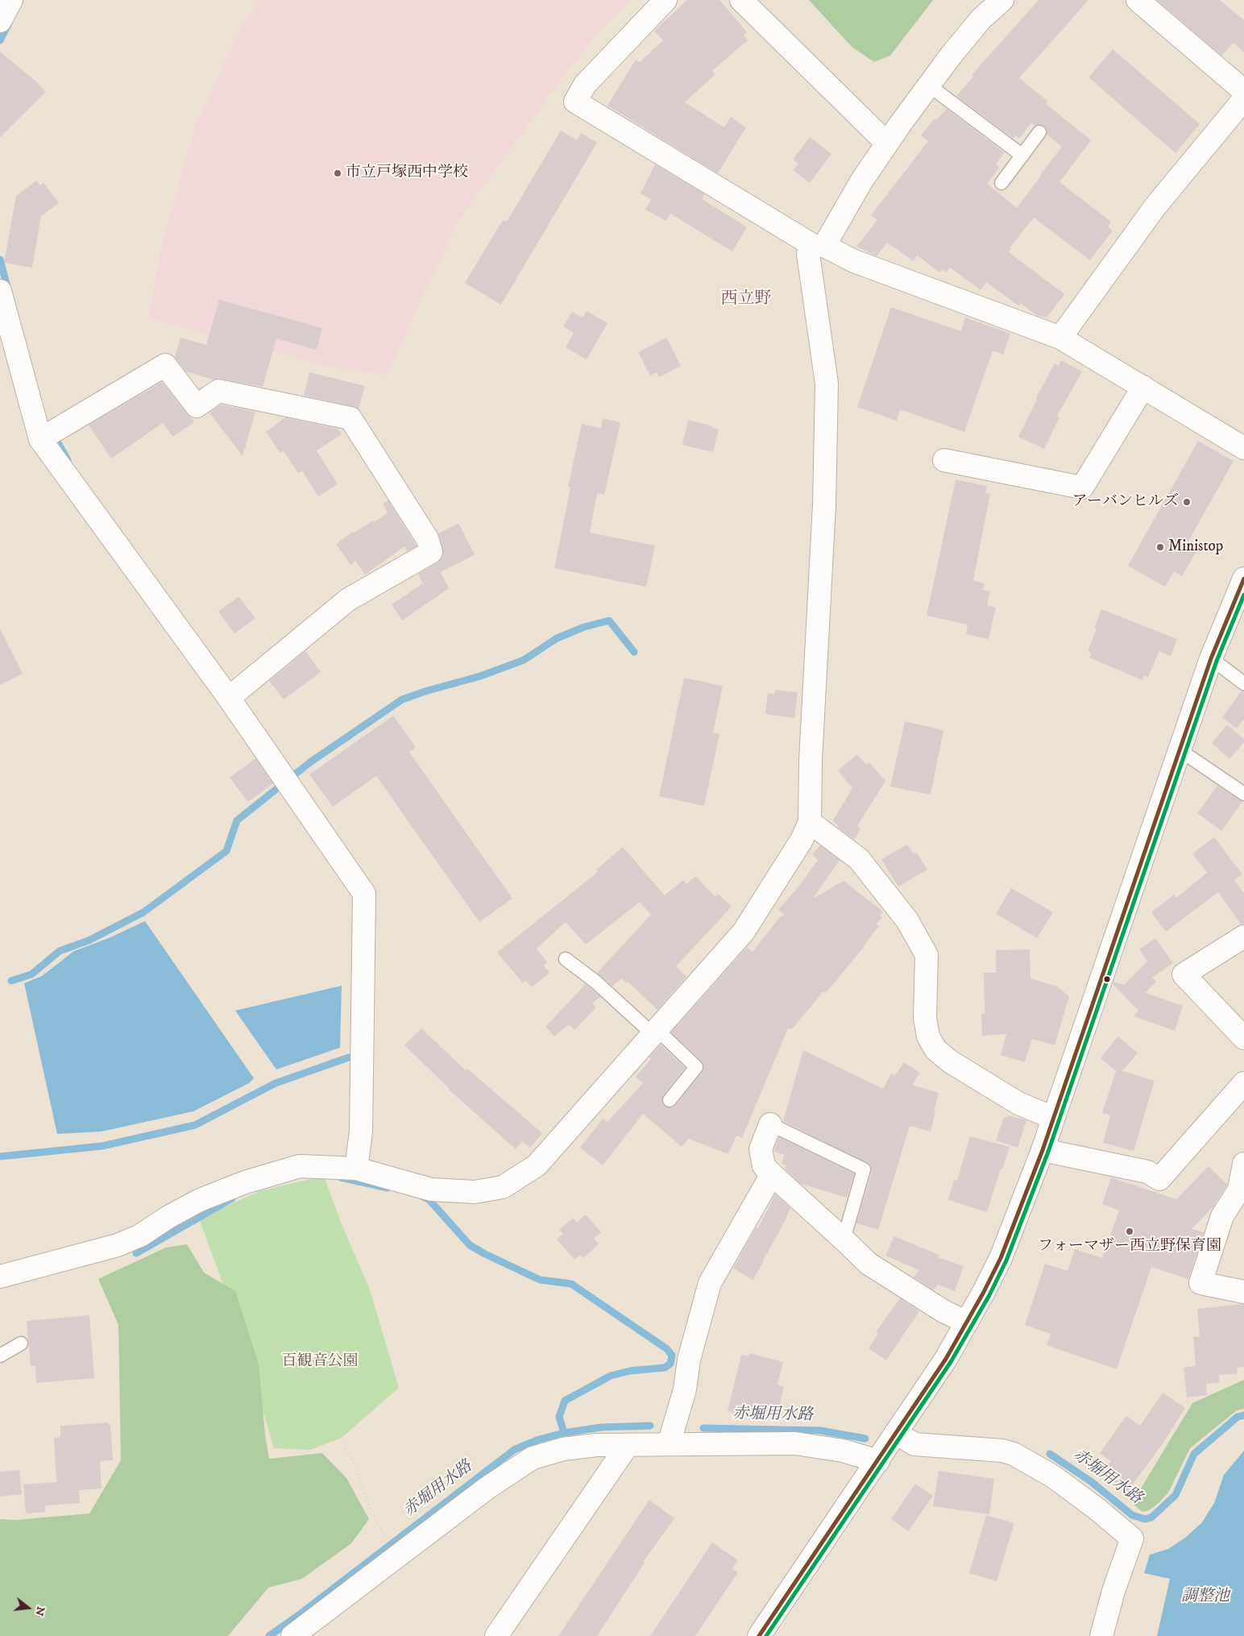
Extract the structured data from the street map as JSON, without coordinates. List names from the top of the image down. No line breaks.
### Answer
{"districts":["西立野"],"water":["赤堀用水路","調整池"],"parks":["百観音公園"],"places":["市立戸塚西中学校","アーバンヒルズ","Ministop","フォーマザー西立野保育園"],"north":"right"}
